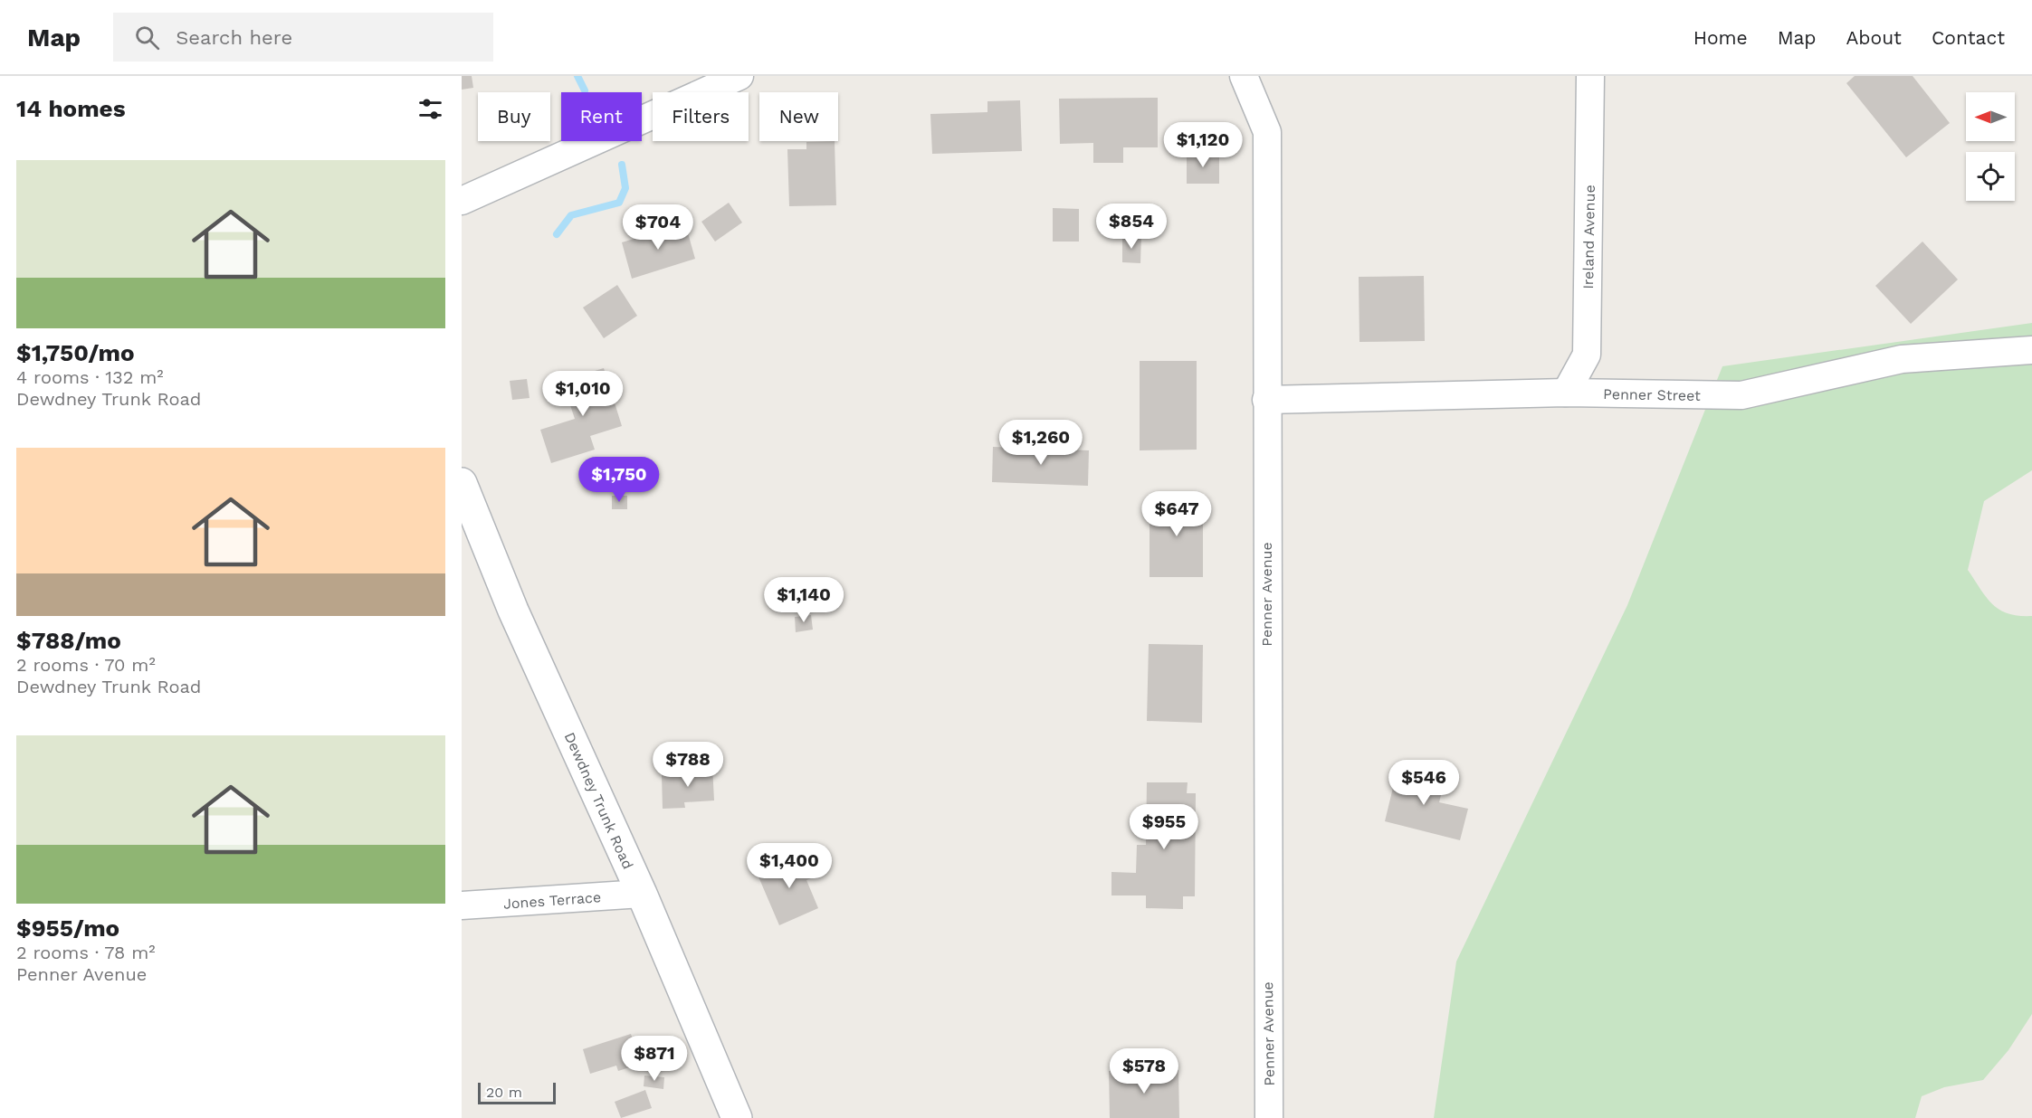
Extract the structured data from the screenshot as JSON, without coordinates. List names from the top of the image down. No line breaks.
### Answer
{"streets":{"main road":["Dewdney Trunk Road"],"street":["Ireland Avenue","Penner Street","Penner Avenue","Jones Terrace"]},"crossings":[["Ireland Avenue","Penner Street"],["Penner Street","Penner Avenue"],["Dewdney Trunk Road","Jones Terrace"]],"scale_bar":"20 m","north":"left","page":{"header":"Map","search":"Search here","nav":["Home","Map","About","Contact"],"heading":"14 homes","chip":["Buy","Rent","Filters","New"],"price":["$1,120","$854","$704","$1,010","$1,260","$1,750","$647","$1,140","$788","$546","$955","$1,400","$871","$578"],"list":[{"name":"$1,750/mo","note":"4 rooms · 132 m² · Dewdney Trunk Road"},{"name":"$788/mo","note":"2 rooms · 70 m² · Dewdney Trunk Road"},{"name":"$955/mo","note":"2 rooms · 78 m² · Penner Avenue"}],"scale":"20 m"}}
